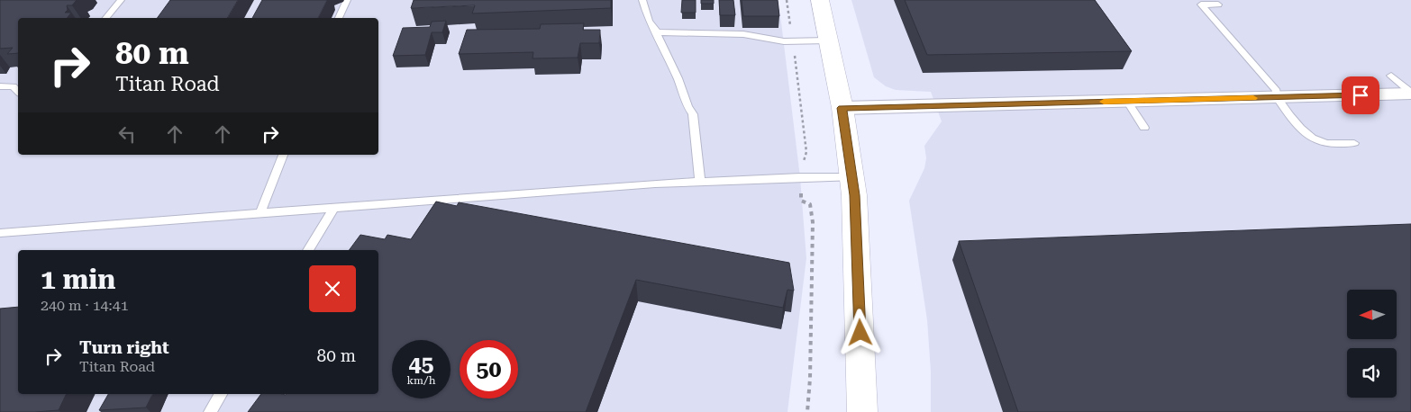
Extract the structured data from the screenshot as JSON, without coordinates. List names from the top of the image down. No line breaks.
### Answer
{"north":"left","page":{"turn":["80 m","Titan Road"],"heading":["1 min","240 m · 14:41"],"list":[{"name":"Turn right","note":"Titan Road","value":"80 m"}],"speed":"45 km/h","limit":"50"}}
